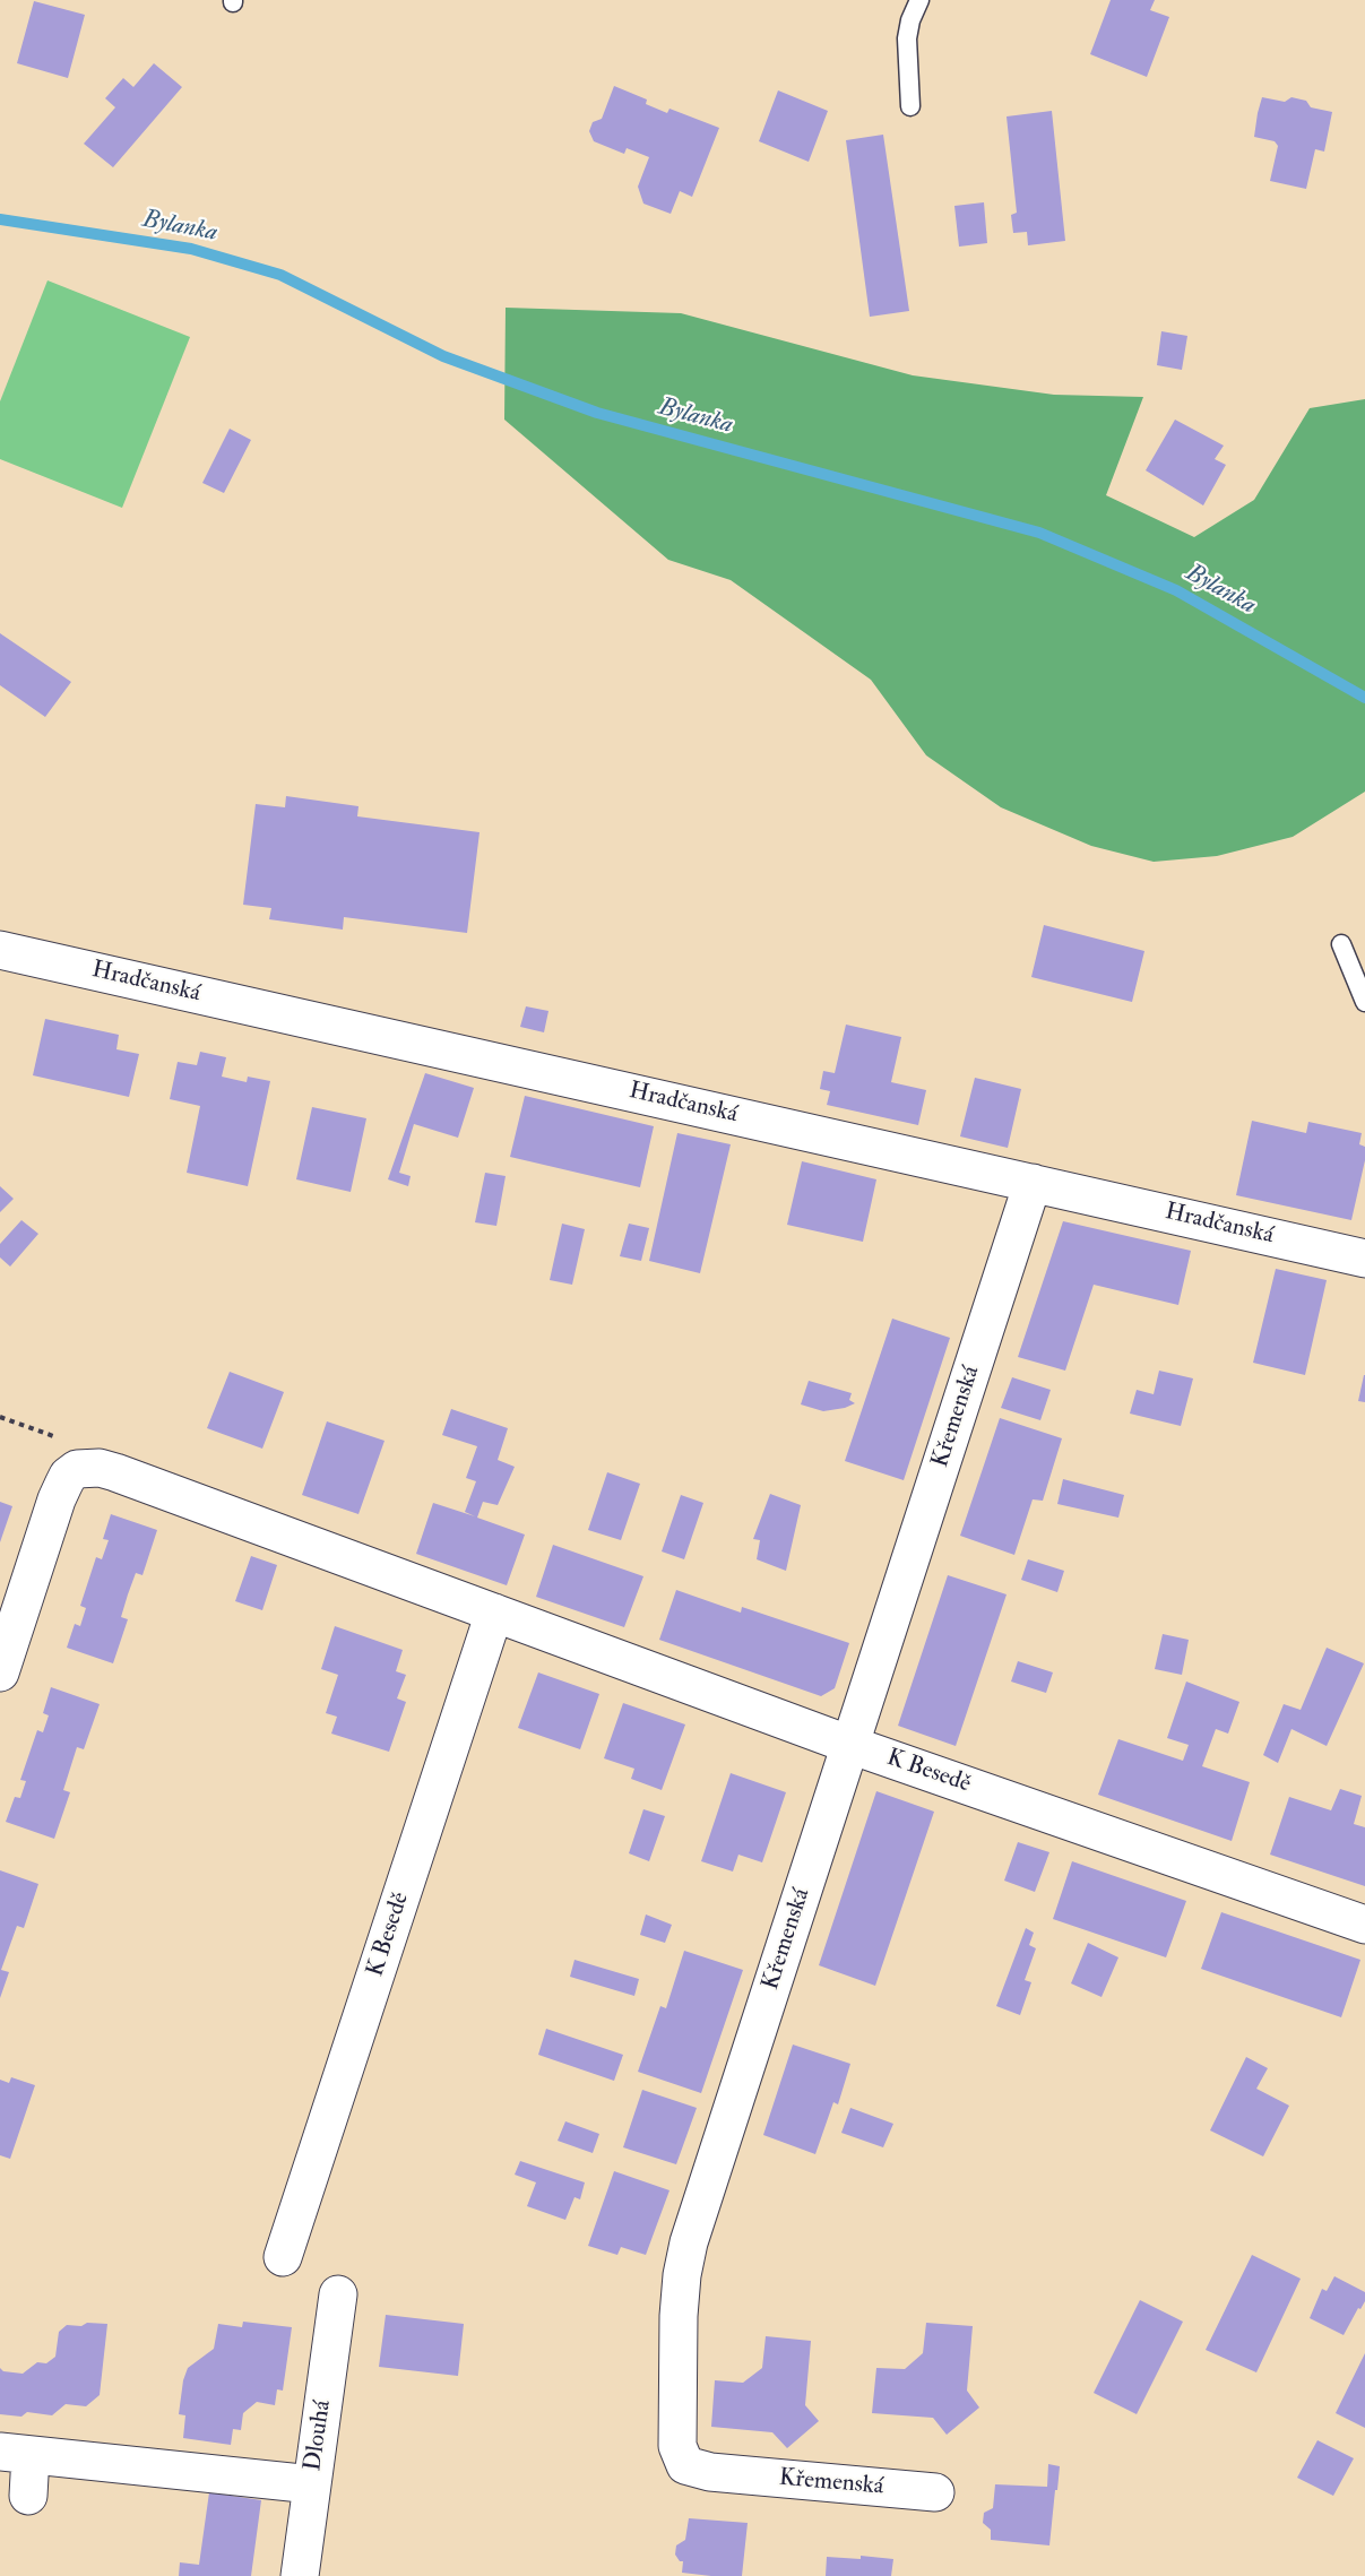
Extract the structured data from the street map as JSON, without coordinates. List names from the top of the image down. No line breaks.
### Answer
{"streets":{"street":["Hradčanská","Křemenská","K Besedě","Dlouhá"]},"crossings":[["Hradčanská","Křemenská"],["Křemenská","K Besedě"]],"water":["Bylanka"]}
